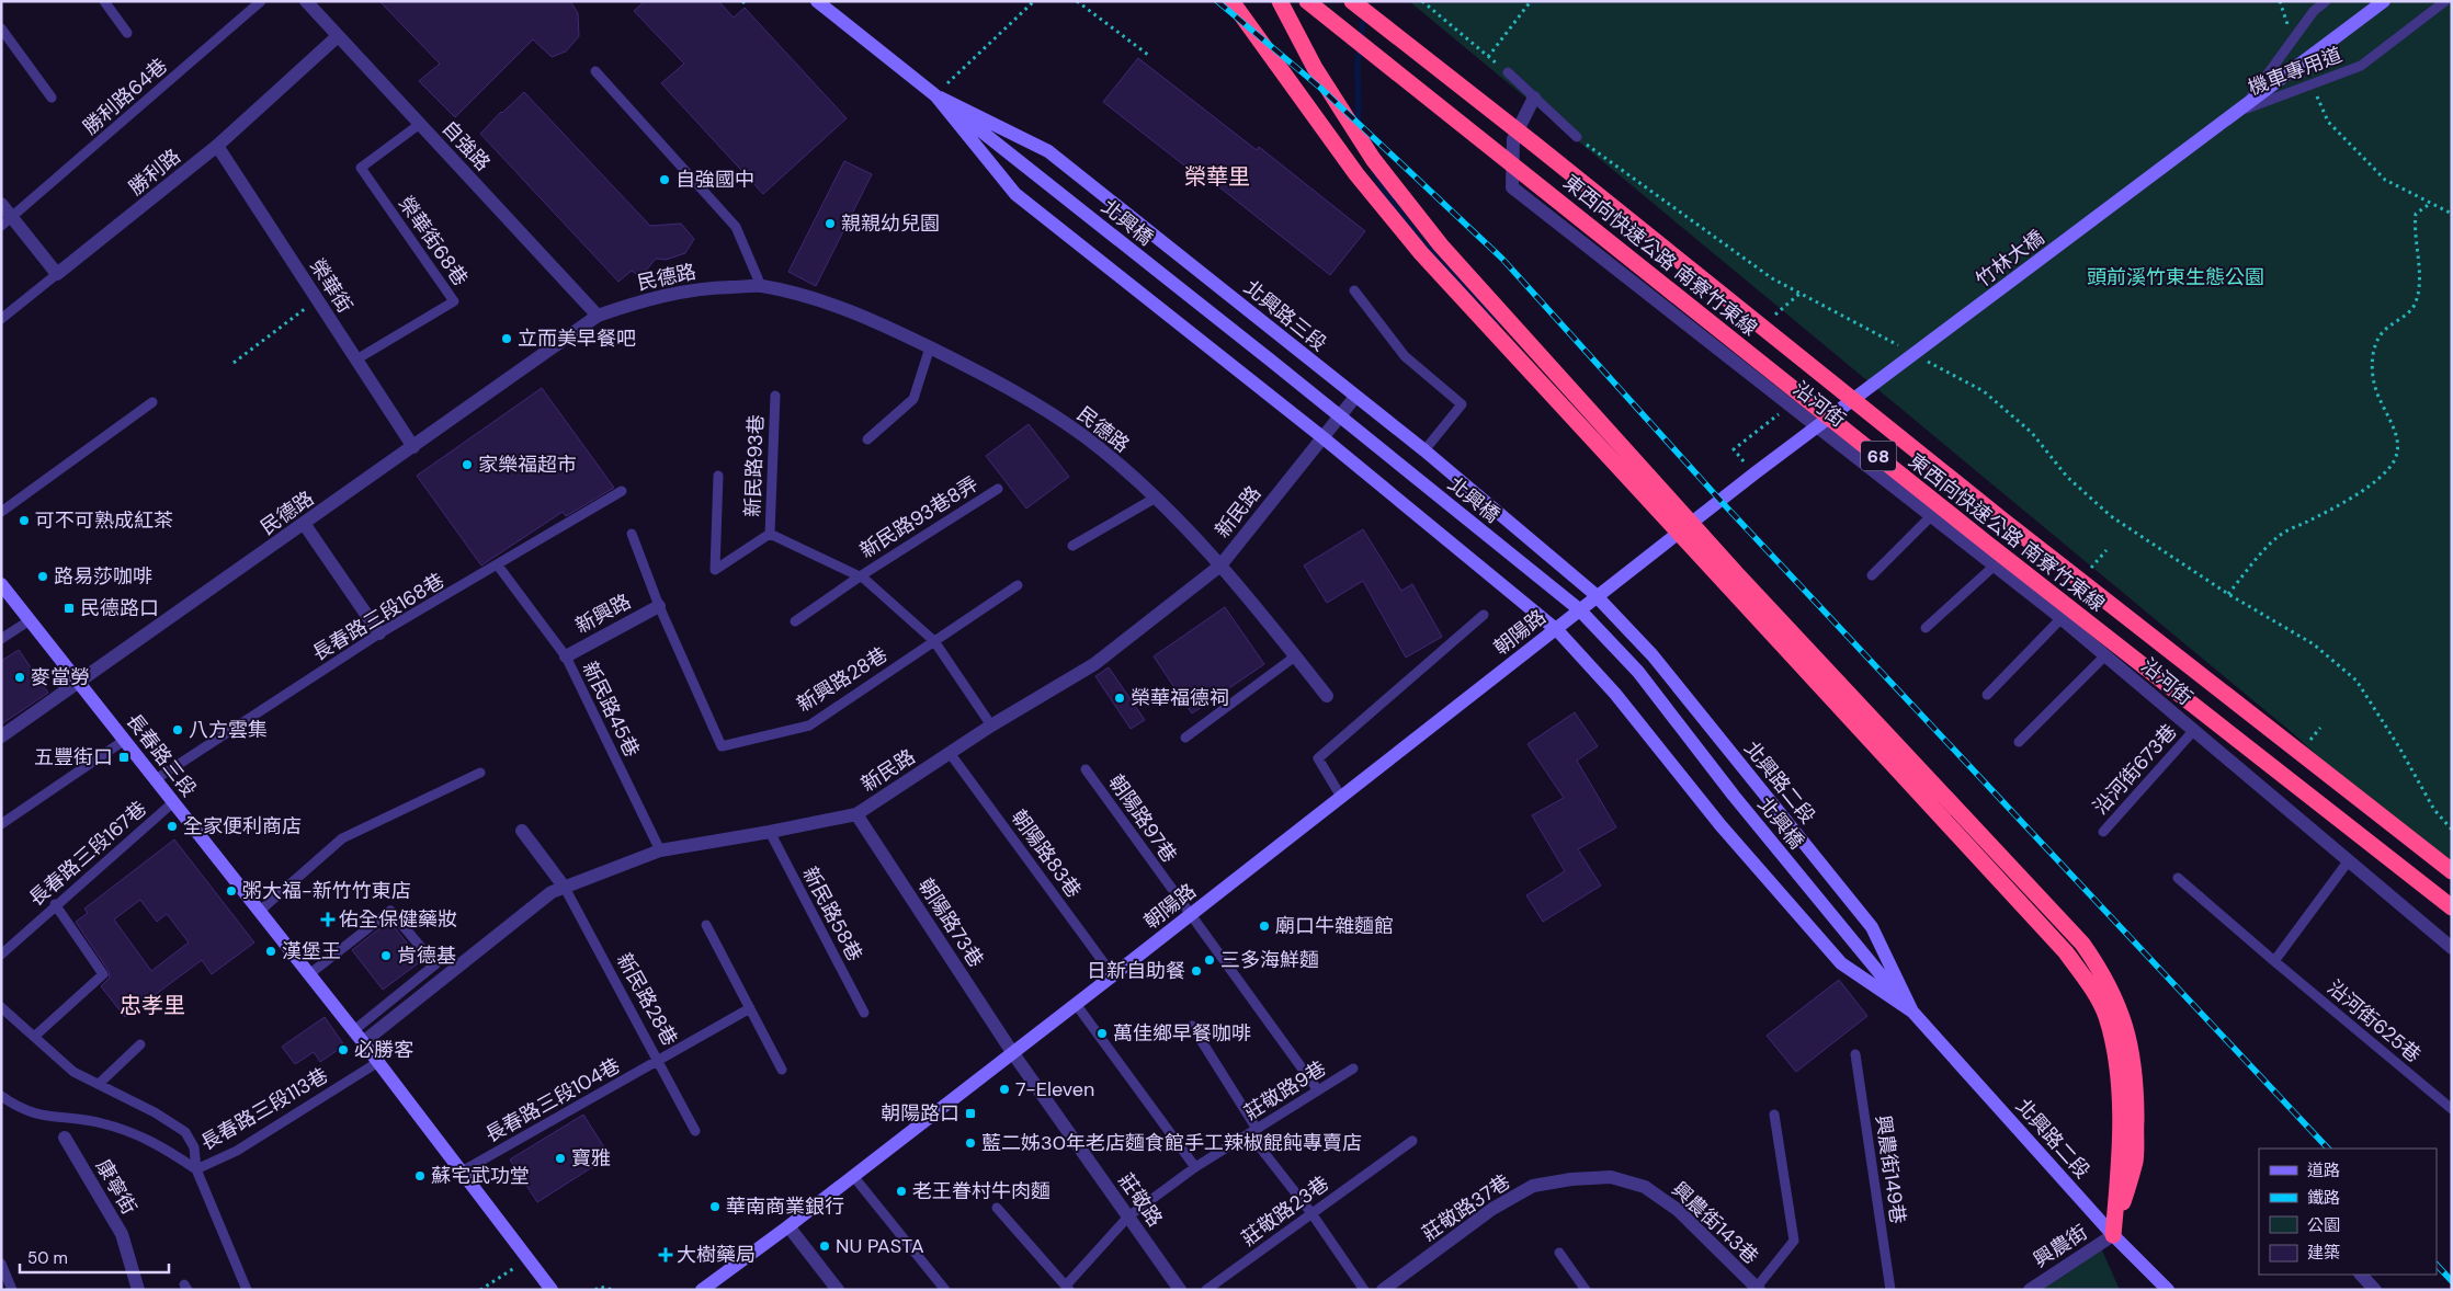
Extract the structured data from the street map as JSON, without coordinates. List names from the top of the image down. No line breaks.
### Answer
{"streets":{"highway":["東西向快速公路 南寮竹東線","68"],"street":["自強路","勝利路","北興橋","竹林大橋","民德路","榮華街","北興路三段","沿河街","新民路","新興路","朝陽路","長春路三段","北興路二段","朝陽路73巷","康寧街","莊敬路","莊敬路37巷","興農街143巷","興農街"],"lane":["機車專用道","勝利路64巷","榮華街68巷","新民路93巷","新民路93巷8弄","長春路三段168巷","新興路28巷","新民路45巷","沿河街673巷","朝陽路97巷","長春路三段167巷","朝陽路83巷","新民路58巷","新民路28巷","沿河街625巷","莊敬路9巷","長春路三段104巷","長春路三段113巷","興農街149巷","莊敬路23巷"]},"crossings":[["機車專用道","竹林大橋"],["自強路","勝利路"],["自強路","榮華街68巷"],["自強路","民德路"],["勝利路","榮華街"],["北興橋","北興路三段"],["北興橋","朝陽路"],["北興橋","北興路二段"],["榮華街68巷","榮華街"],["竹林大橋","朝陽路"],["民德路","榮華街"],["民德路","新民路"],["民德路","長春路三段"],["北興路三段","新民路"],["北興路三段","北興路二段"],["沿河街","沿河街673巷"],["新民路93巷","新民路"],["新民路93巷","新民路93巷8弄"],["新民路93巷","新興路28巷"],["新民路","新民路45巷"],["新民路","長春路三段"],["新民路","朝陽路83巷"],["新民路","新民路58巷"],["新民路","朝陽路73巷"],["新民路","新民路28巷"],["新興路","新興路28巷"],["新興路","新民路45巷"],["長春路三段168巷","新民路45巷"],["長春路三段168巷","長春路三段"],["朝陽路","朝陽路97巷"],["朝陽路","朝陽路83巷"],["朝陽路","朝陽路73巷"],["朝陽路","莊敬路"],["長春路三段","長春路三段167巷"],["長春路三段","長春路三段104巷"],["長春路三段","長春路三段113巷"],["北興路二段","興農街"],["朝陽路97巷","莊敬路9巷"],["朝陽路73巷","莊敬路"],["新民路28巷","長春路三段104巷"],["莊敬路9巷","莊敬路"],["莊敬路37巷","興農街143巷"]],"districts":["榮華里","忠孝里"],"parks":["頭前溪竹東生態公園"],"places":{"other":["自強國中","親親幼兒園","立而美早餐吧","家樂福超市","可不可熟成紅茶","路易莎咖啡","麥當勞","榮華福德祠","八方雲集","全家便利商店","粥大福-新竹竹東店","廟口牛雜麵館","漢堡王","肯德基","三多海鮮麵","日新自助餐","萬佳鄉早餐咖啡","必勝客","7-Eleven","藍二姊30年老店麵食館手工辣椒餛飩專賣店","寶雅","蘇宅武功堂","老王眷村牛肉麵","華南商業銀行","NU PASTA"],"transit":["民德路口","五豐街口","朝陽路口"],"health":["佑全保健藥妝","大樹藥局"]},"legend":["道路","鐵路","公園","建築"],"scale_bar":"50 m"}
